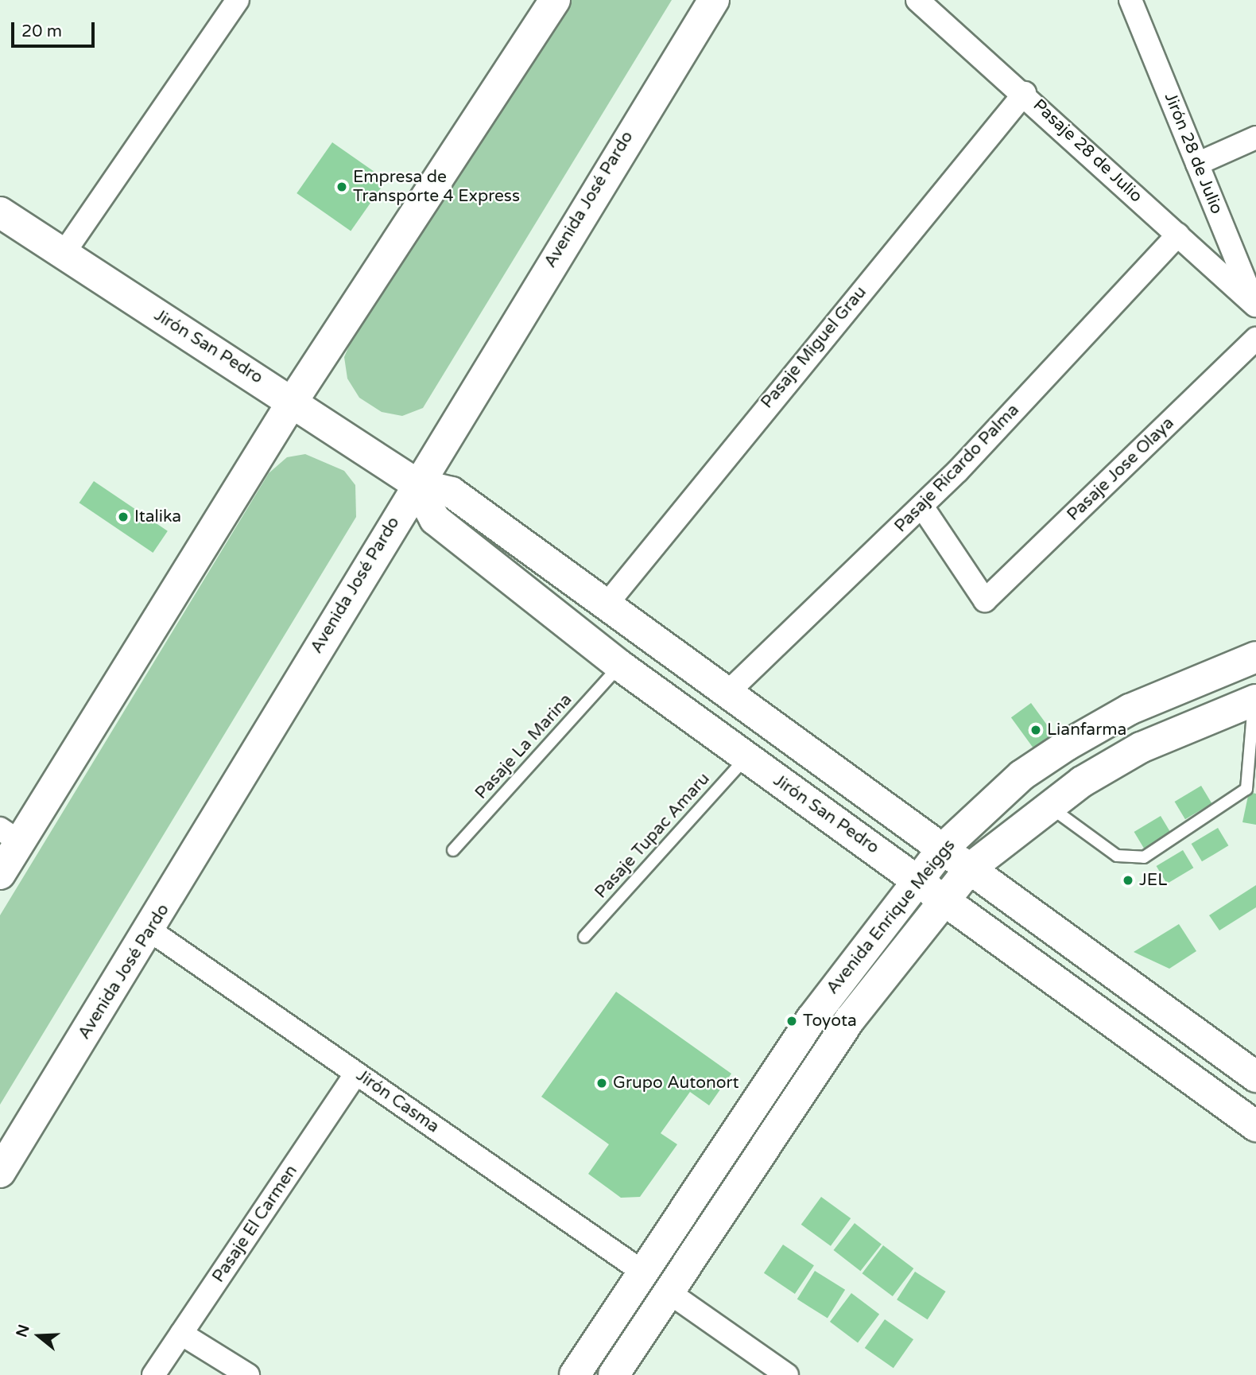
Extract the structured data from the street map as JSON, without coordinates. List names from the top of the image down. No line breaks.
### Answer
{"streets":{"main road":["Avenida José Pardo","Jirón San Pedro","Avenida Enrique Meiggs"],"street":["Pasaje 28 de Julio","Jirón 28 de Julio","Pasaje Miguel Grau","Pasaje Ricardo Palma","Pasaje Jose Olaya","Jirón Casma","Pasaje El Carmen"],"lane":["Pasaje La Marina","Pasaje Tupac Amaru"]},"crossings":[["Pasaje 28 de Julio","Jirón 28 de Julio"],["Pasaje 28 de Julio","Pasaje Miguel Grau"],["Pasaje 28 de Julio","Pasaje Ricardo Palma"],["Avenida José Pardo","Jirón San Pedro"],["Avenida José Pardo","Jirón Casma"],["Jirón San Pedro","Pasaje Miguel Grau"],["Jirón San Pedro","Pasaje Ricardo Palma"],["Jirón San Pedro","Pasaje La Marina"],["Jirón San Pedro","Pasaje Tupac Amaru"],["Jirón San Pedro","Avenida Enrique Meiggs"],["Pasaje Ricardo Palma","Pasaje Jose Olaya"],["Avenida Enrique Meiggs","Jirón Casma"],["Jirón Casma","Pasaje El Carmen"]],"places":["Empresa de Transporte 4 Express","Italika","Lianfarma","JEL","Toyota","Grupo Autonort"],"scale_bar":"20 m","north":"left"}
